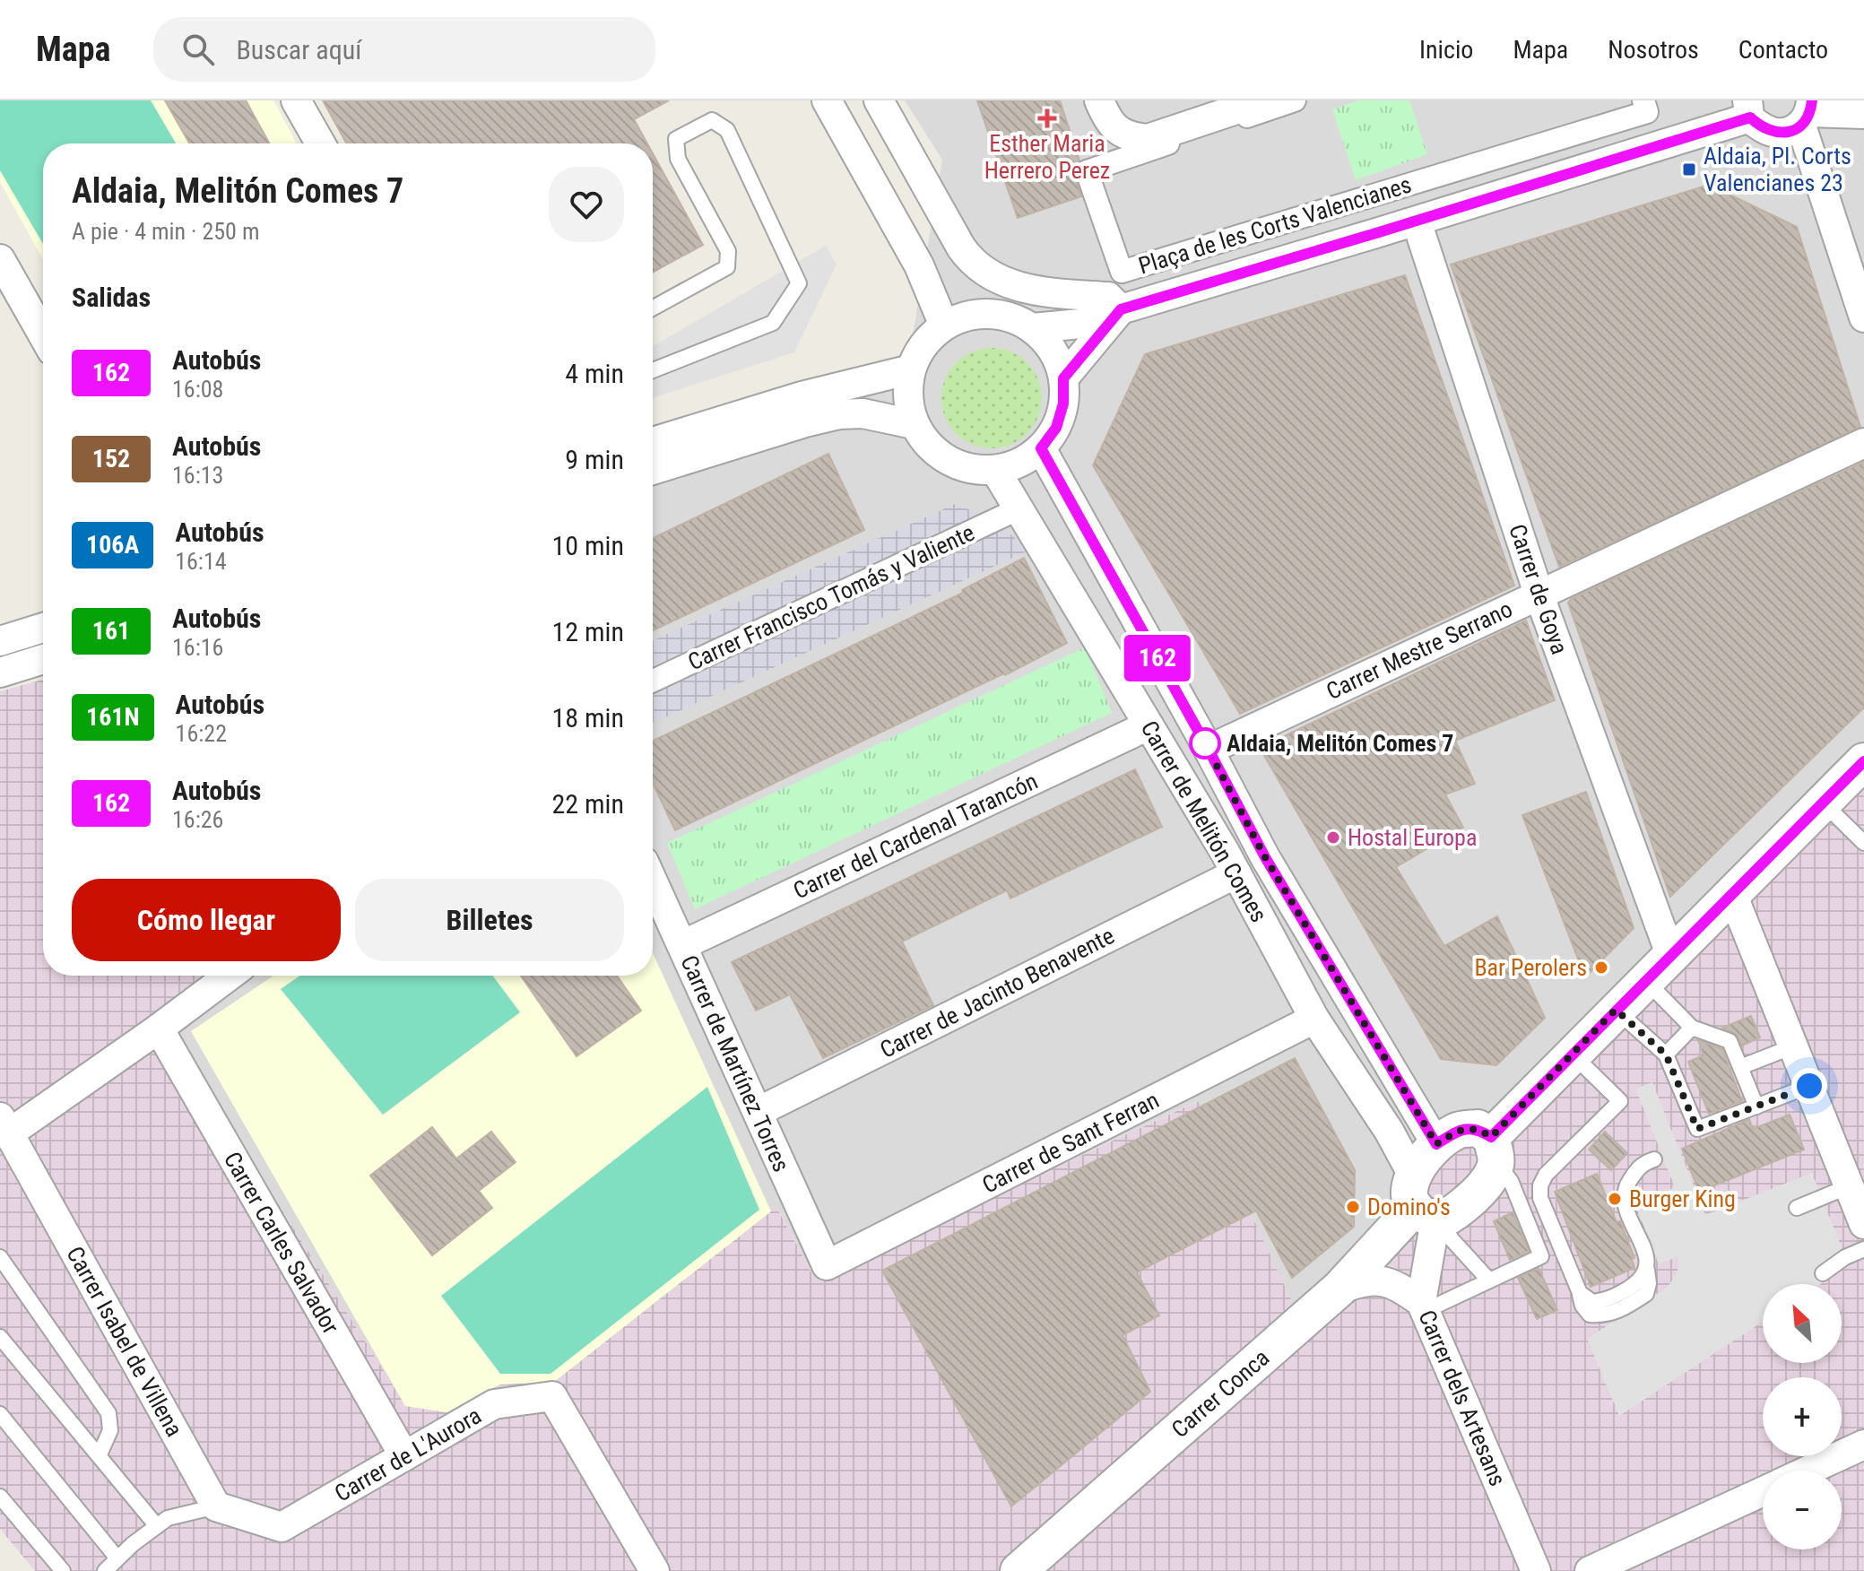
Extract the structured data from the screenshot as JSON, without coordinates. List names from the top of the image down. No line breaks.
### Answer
{"streets":{"street":["Plaça de les Corts Valencianes","Carrer de Goya","Carrer Francisco Tomás y Valiente","Carrer Mestre Serrano","Carrer de Melitón Comes","Carrer del Cardenal Tarancón","Carrer de Jacinto Benavente","Carrer de Martínez Torres","Carrer de Sant Ferran","Carrer Carles Salvador","Carrer Isabel de Villena","Carrer Conca","Carrer dels Artesans","Carrer de L'Aurora"]},"crossings":[["Plaça de les Corts Valencianes","Carrer de Goya"],["Plaça de les Corts Valencianes","Carrer de Melitón Comes"],["Carrer de Goya","Carrer Mestre Serrano"],["Carrer Francisco Tomás y Valiente","Carrer de Melitón Comes"],["Carrer Mestre Serrano","Carrer de Melitón Comes"],["Carrer de Melitón Comes","Carrer del Cardenal Tarancón"],["Carrer de Melitón Comes","Carrer de Jacinto Benavente"],["Carrer de Melitón Comes","Carrer de Sant Ferran"],["Carrer de Melitón Comes","Carrer Conca"],["Carrer de Melitón Comes","Carrer dels Artesans"],["Carrer del Cardenal Tarancón","Carrer de Martínez Torres"],["Carrer de Jacinto Benavente","Carrer de Martínez Torres"],["Carrer de Martínez Torres","Carrer de Sant Ferran"],["Carrer Carles Salvador","Carrer de L'Aurora"],["Carrer Isabel de Villena","Carrer de L'Aurora"],["Carrer Conca","Carrer dels Artesans"]],"places":{"health":["Esther Maria Herrero Perez"],"transit":["Aldaia, Pl. Corts Valencianes 23"],"other":["Aldaia, Melitón Comes 7","Hostal Europa","Bar Perolers","Burger King","Domino's"]},"lines":["bus line 162"],"north":"top left","page":{"header":"Mapa","search":"Buscar aquí","nav":["Inicio","Mapa","Nosotros","Contacto"],"on_map":"162","heading":[["Aldaia, Melitón Comes 7","A pie · 4 min · 250 m"],"Salidas"],"list":[{"mark":"162","name":"Autobús","note":"16:08","value":"4 min"},{"mark":"152","name":"Autobús","note":"16:13","value":"9 min"},{"mark":"106A","name":"Autobús","note":"16:14","value":"10 min"},{"mark":"161","name":"Autobús","note":"16:16","value":"12 min"},{"mark":"161N","name":"Autobús","note":"16:22","value":"18 min"},{"mark":"162","name":"Autobús","note":"16:26","value":"22 min"}],"buttons":["Cómo llegar","Billetes"],"map_buttons":["+","−"]}}
